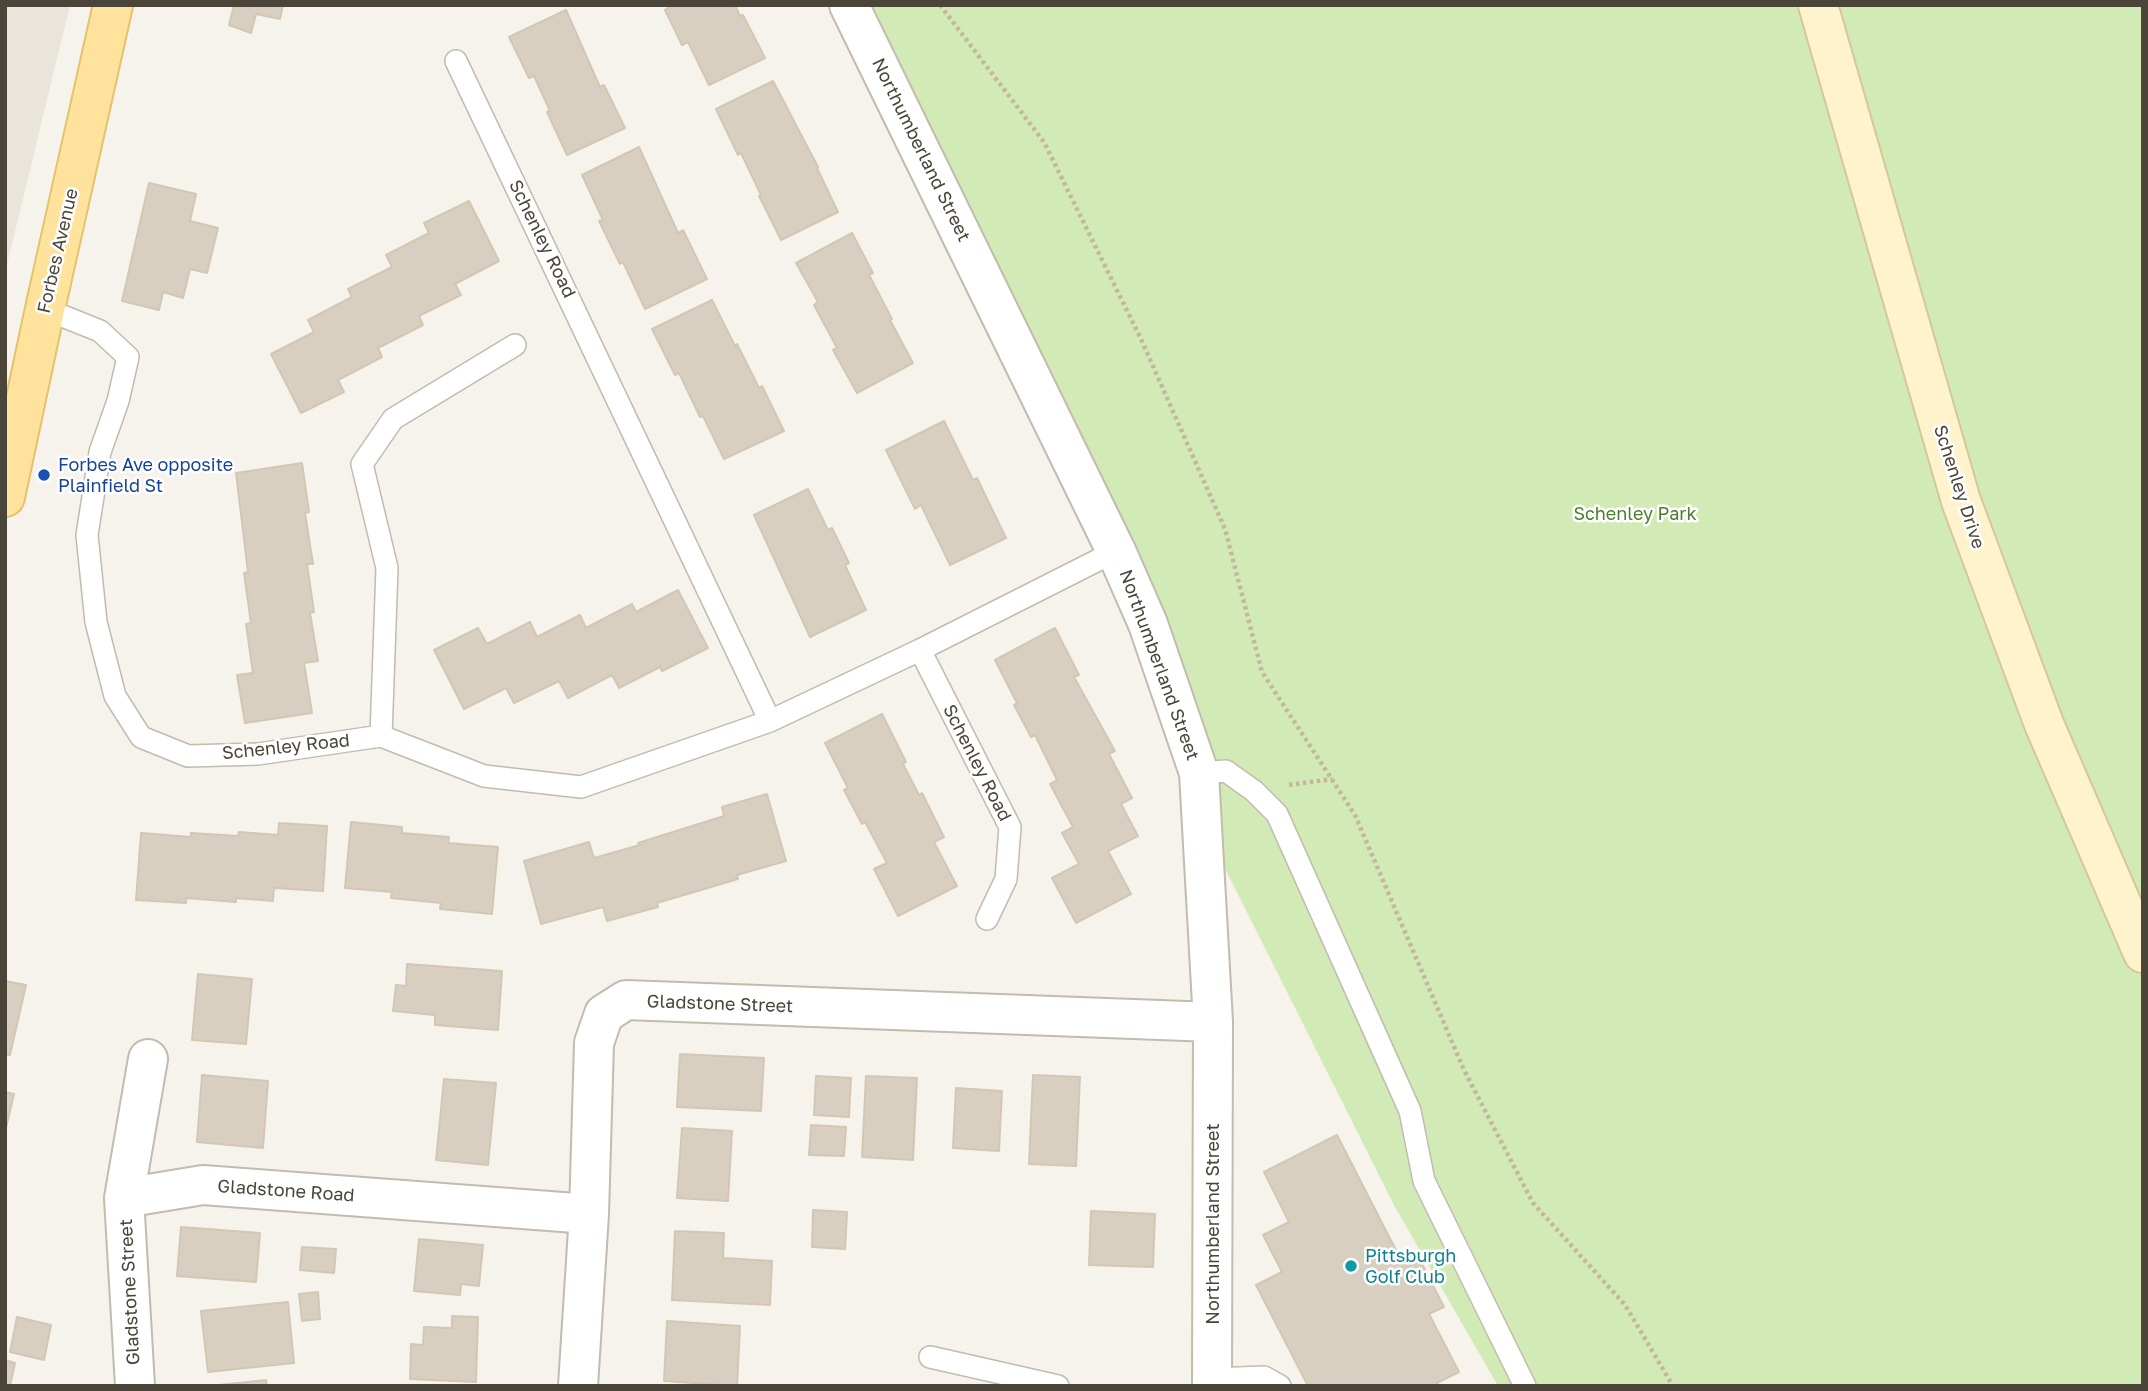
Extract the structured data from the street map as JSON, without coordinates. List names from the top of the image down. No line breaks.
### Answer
{"streets":{"main road":["Forbes Avenue"],"street":["Northumberland Street","Schenley Drive","Gladstone Street","Gladstone Road"],"lane":["Schenley Road"]},"crossings":[["Northumberland Street","Schenley Road"],["Northumberland Street","Gladstone Street"],["Schenley Road","Forbes Avenue"],["Gladstone Street","Gladstone Road"]],"parks":["Schenley Park"],"places":["Forbes Ave opposite Plainfield St","Pittsburgh Golf Club"]}
